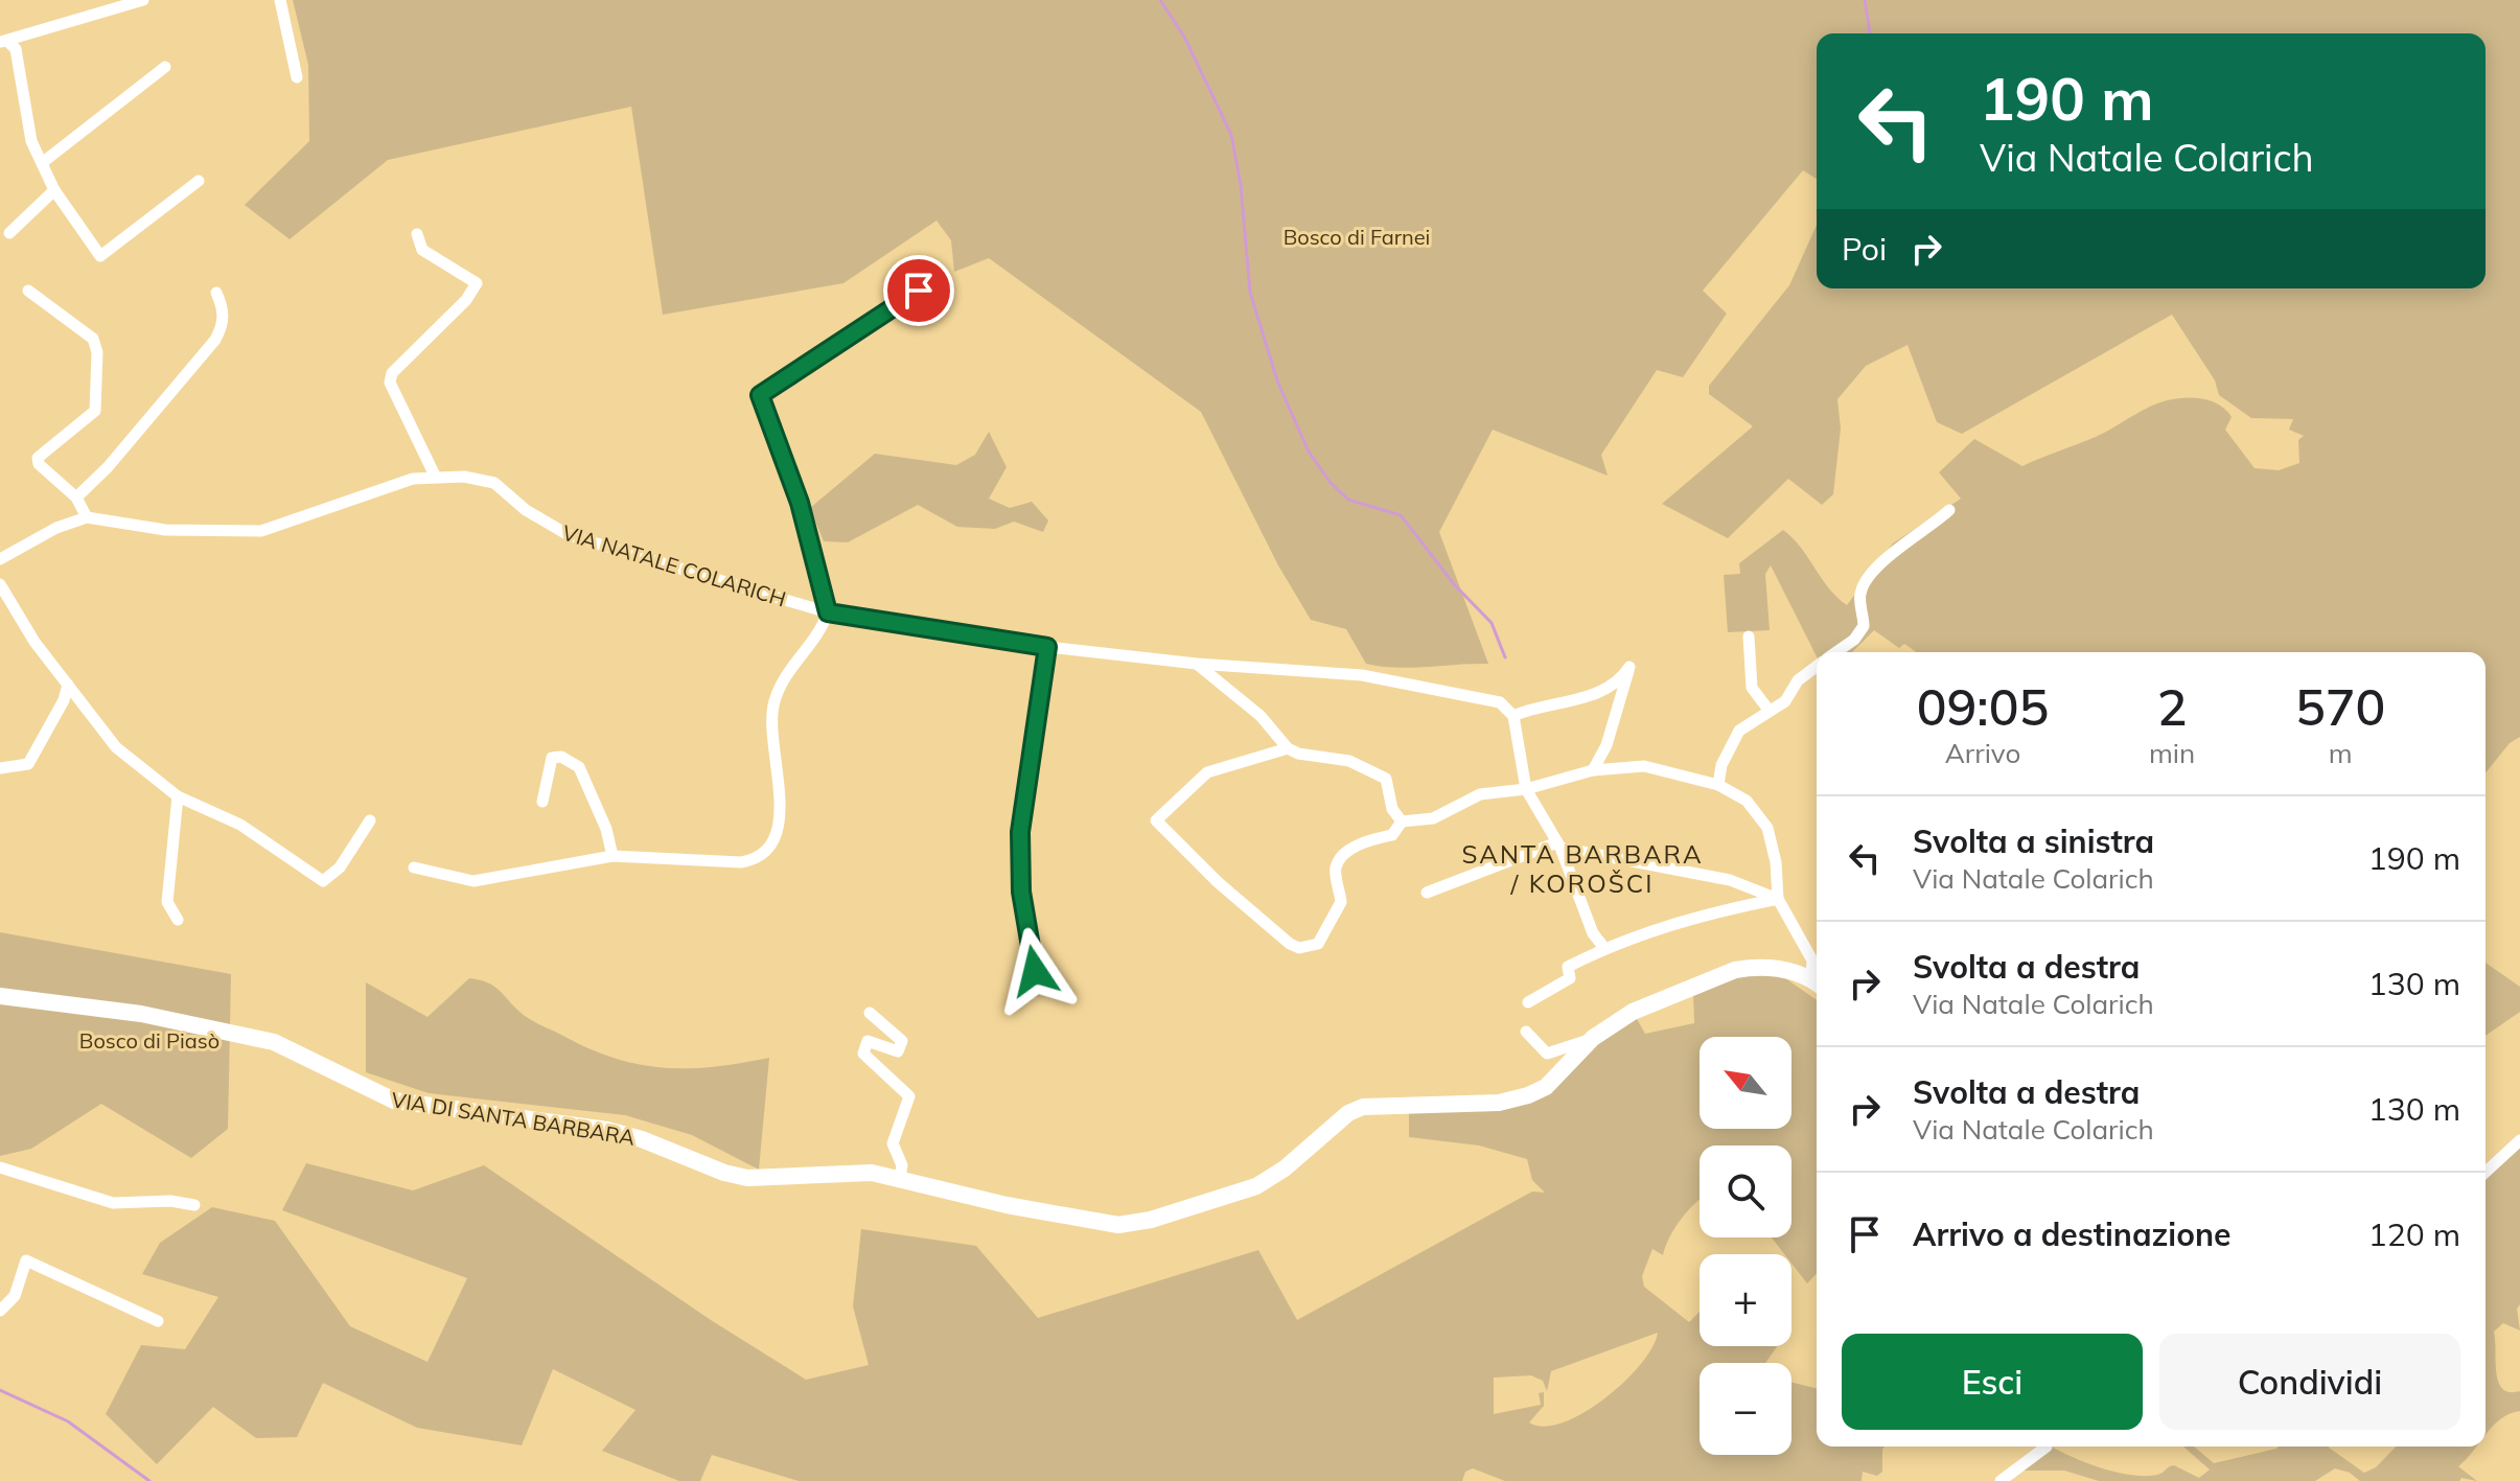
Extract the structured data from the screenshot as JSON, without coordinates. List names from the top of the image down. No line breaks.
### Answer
{"streets":{"street":["VIA NATALE COLARICH","VIA DI SANTA BARBARA"]},"districts":["SANTA BARBARA / KOROŠCI"],"parks":["Bosco di Farnei","Bosco di Piasò"],"north":"top left","page":{"turn":["190 m","Via Natale Colarich"],"then":"Poi","eta":["09:05","Arrivo","2","min","570","m"],"list":[{"name":"Svolta a sinistra","note":"Via Natale Colarich","value":"190 m"},{"name":"Svolta a destra","note":"Via Natale Colarich","value":"130 m"},{"name":"Svolta a destra","note":"Via Natale Colarich","value":"130 m"},{"name":"Arrivo a destinazione","value":"120 m"}],"map_buttons":["+","−"],"buttons":["Esci","Condividi"]}}
